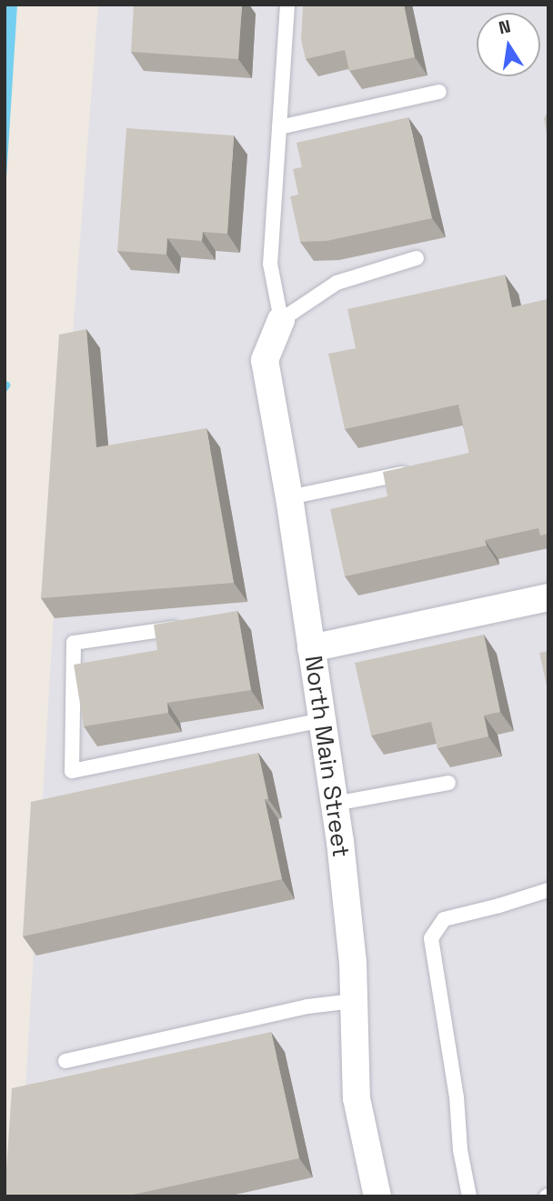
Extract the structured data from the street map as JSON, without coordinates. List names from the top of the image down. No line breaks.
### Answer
{"streets":{"street":["North Main Street"]},"north":"top"}
